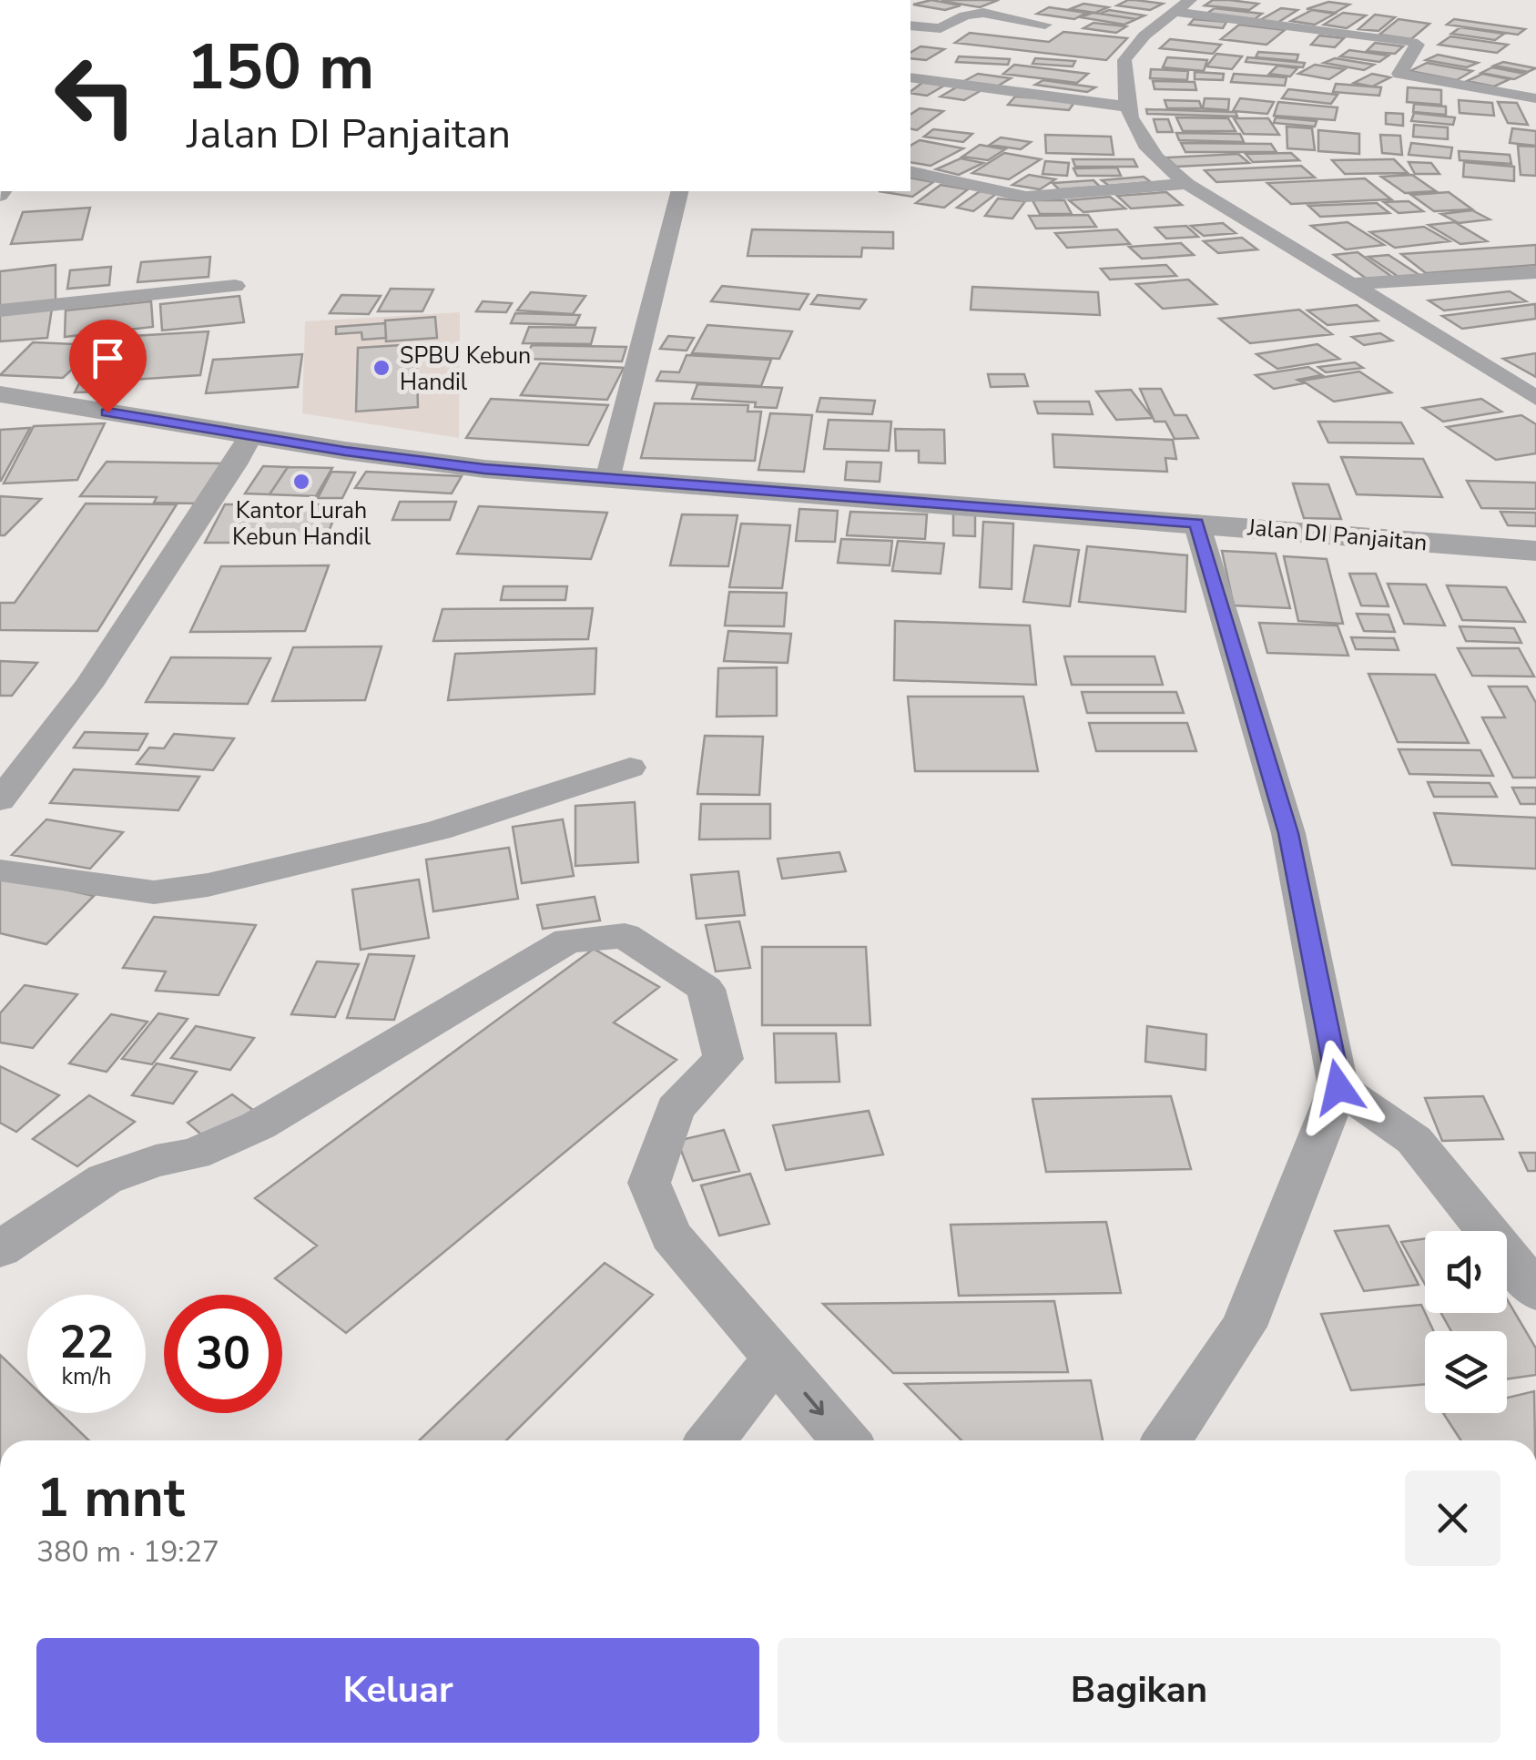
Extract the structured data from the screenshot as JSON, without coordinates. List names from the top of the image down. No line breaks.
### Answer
{"streets":{"street":["Jalan DI Panjaitan"]},"places":["SPBU Kebun Handil","Kantor Lurah Kebun Handil"],"page":{"turn":["150 m","Jalan DI Panjaitan"],"speed":"22 km/h","limit":"30","heading":["1 mnt","380 m · 19:27"],"buttons":["Keluar","Bagikan"]}}
